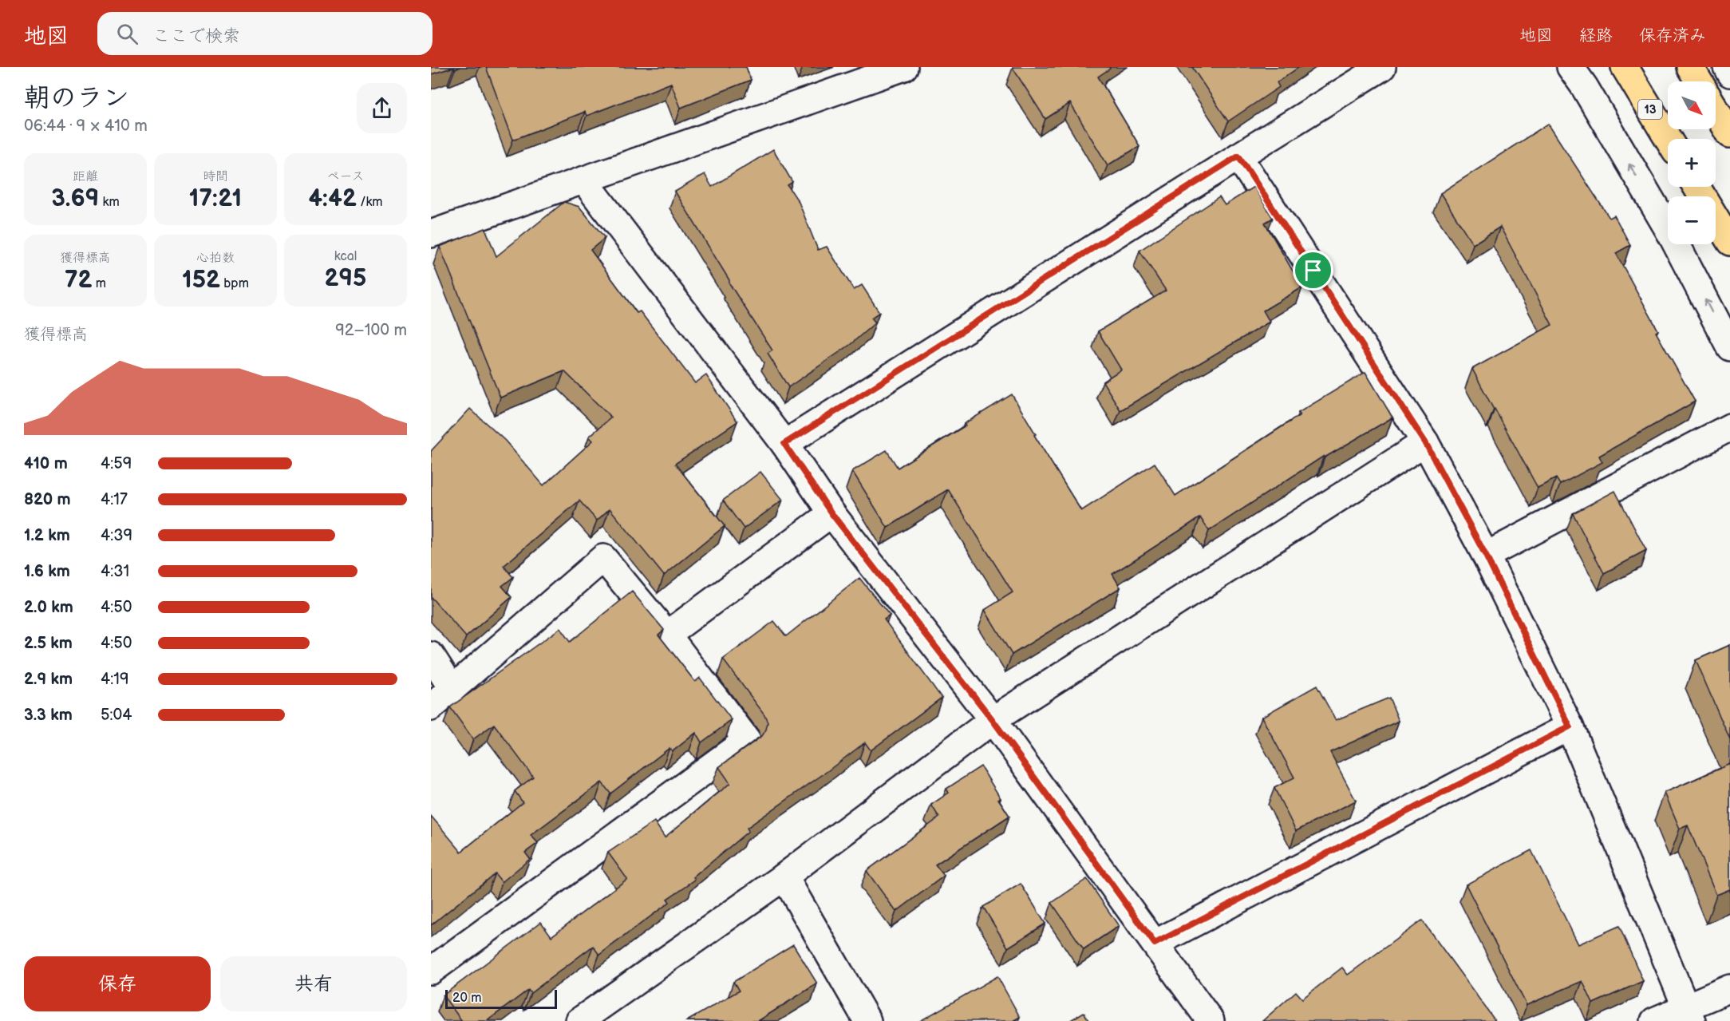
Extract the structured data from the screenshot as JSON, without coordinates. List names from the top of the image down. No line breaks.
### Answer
{"streets":{"highway":["13"]},"scale_bar":"20 m","north":"bottom right","page":{"header":"地図","search":"ここで検索","nav":["地図","経路","保存済み"],"heading":["朝のラン","06:44 · 9 × 410 m"],"map_buttons":["+","−"],"stats":[["距離","3.69 km"],["時間","17:21"],["ペース","4:42 /km"],["獲得標高","72 m"],["心拍数","152 bpm"],["kcal","295"]],"chart":["獲得標高","92–100 m"],"list":[{"name":"410 m","note":"4:59"},{"name":"820 m","note":"4:17"},{"name":"1.2 km","note":"4:39"},{"name":"1.6 km","note":"4:31"},{"name":"2.0 km","note":"4:50"},{"name":"2.5 km","note":"4:50"},{"name":"2.9 km","note":"4:19"},{"name":"3.3 km","note":"5:04"}],"buttons":["保存","共有"],"scale":"20 m"}}
